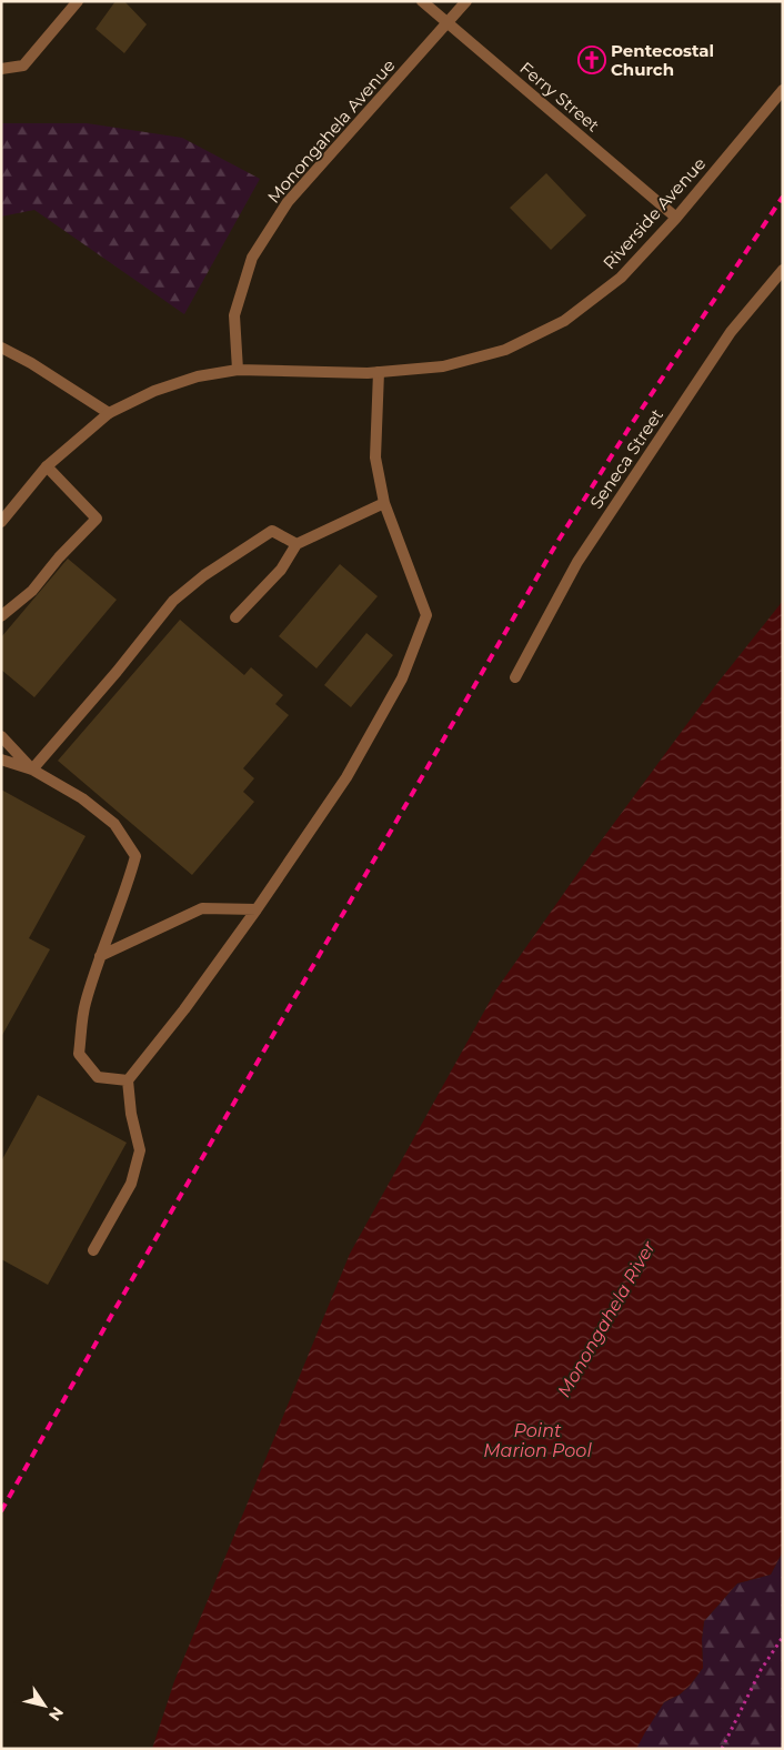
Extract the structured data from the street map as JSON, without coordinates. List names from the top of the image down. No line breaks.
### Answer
{"streets":{"street":["Ferry Street","Monongahela Avenue","Riverside Avenue","Seneca Street"]},"crossings":[["Ferry Street","Monongahela Avenue"],["Ferry Street","Riverside Avenue"],["Monongahela Avenue","Riverside Avenue"]],"water":["Monongahela River","Point Marion Pool"],"places":{"church":["Pentecostal Church"]},"north":"bottom right"}
